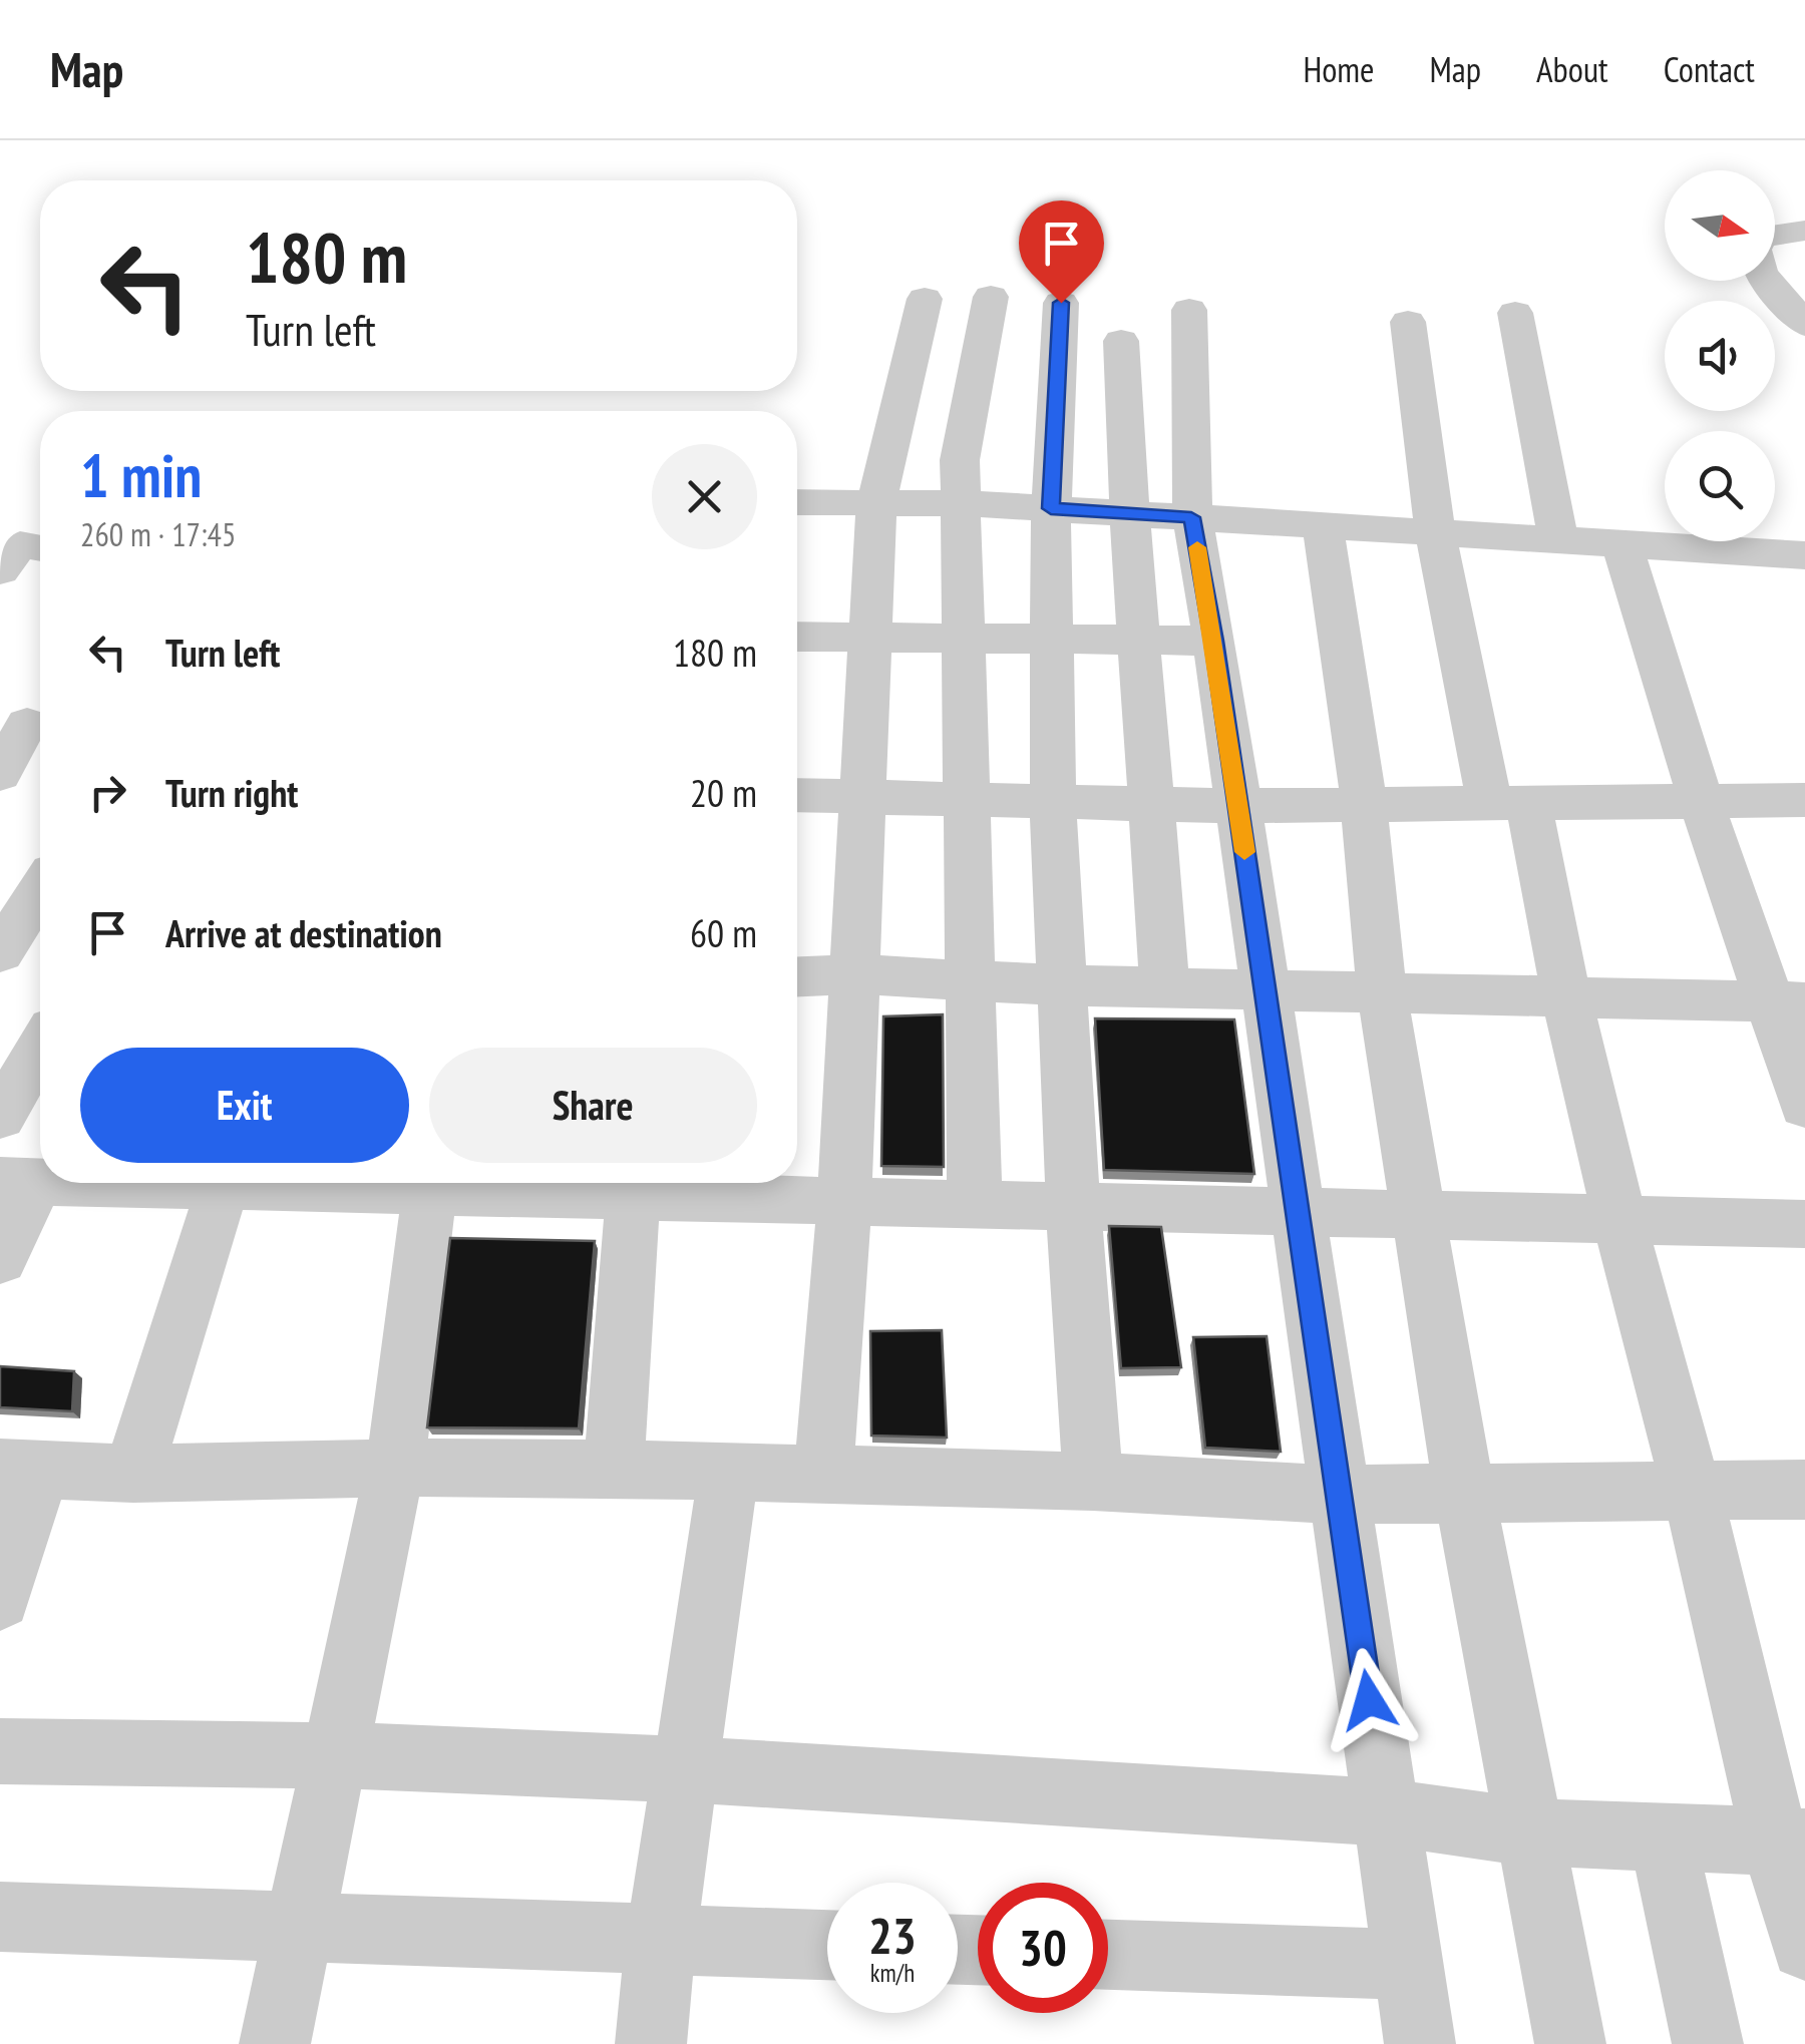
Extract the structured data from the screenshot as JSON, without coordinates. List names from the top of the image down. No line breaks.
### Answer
{"north":"right","page":{"header":"Map","nav":["Home","Map","About","Contact"],"turn":["180 m","Turn left"],"heading":["1 min","260 m · 17:45"],"list":[{"name":"Turn left","value":"180 m"},{"name":"Turn right","value":"20 m"},{"name":"Arrive at destination","value":"60 m"}],"buttons":["Exit","Share"],"speed":"23 km/h","limit":"30"}}
